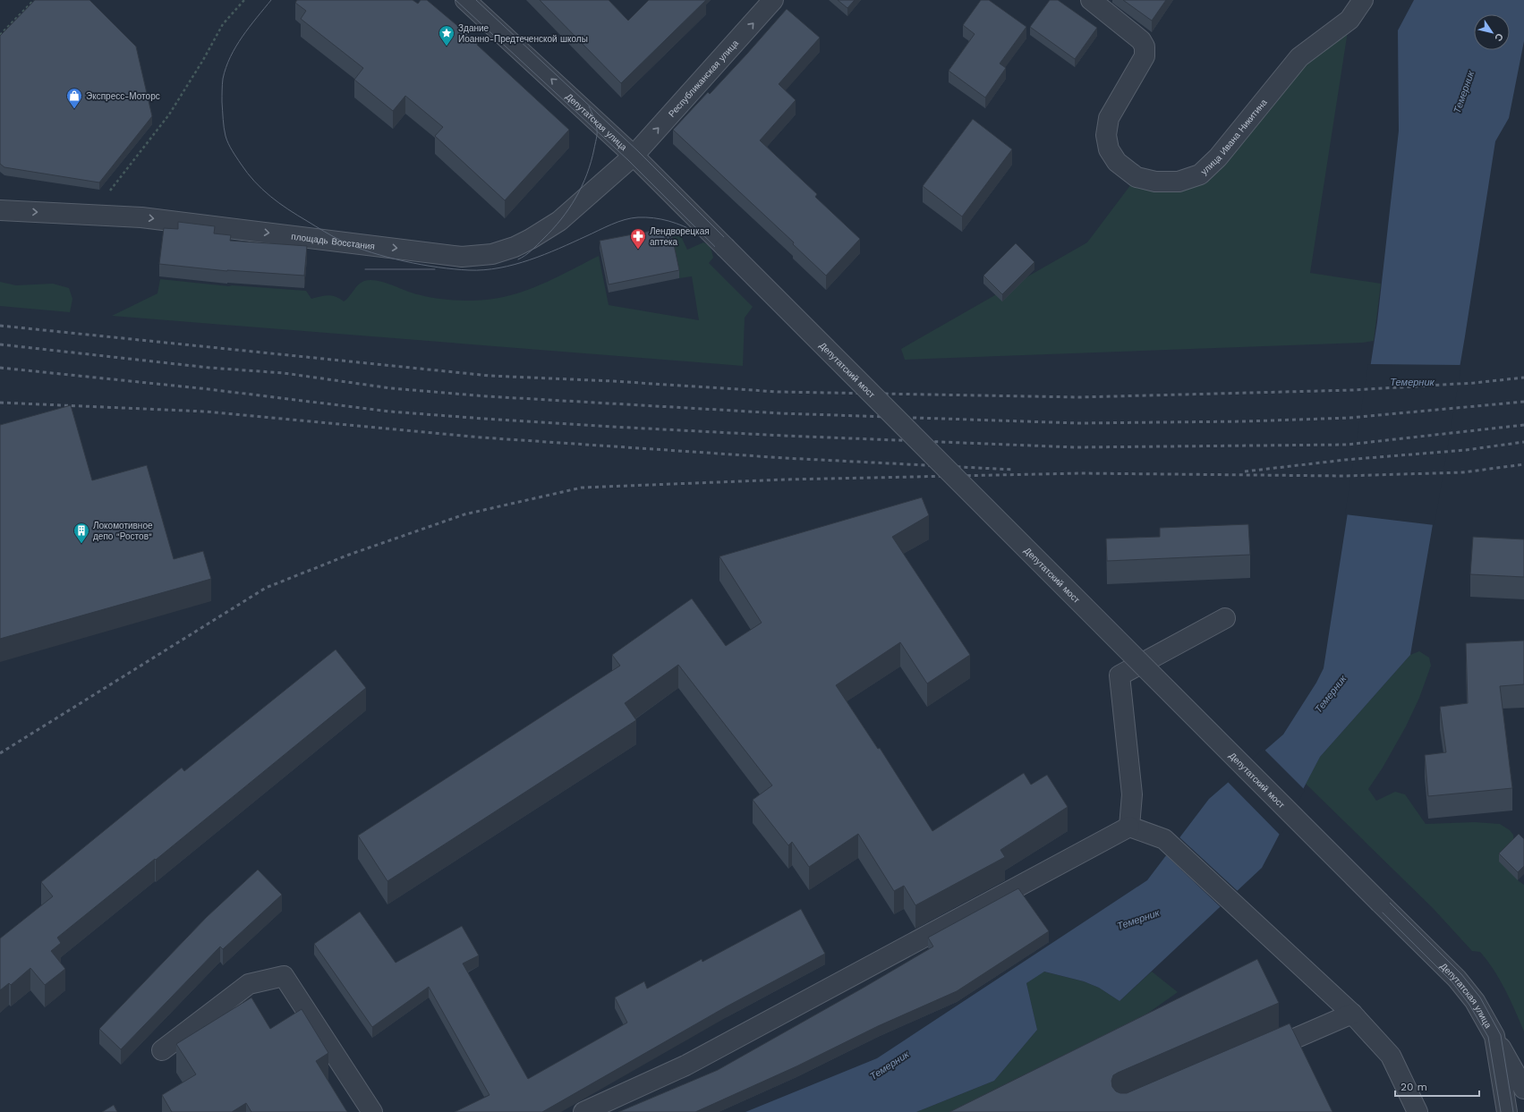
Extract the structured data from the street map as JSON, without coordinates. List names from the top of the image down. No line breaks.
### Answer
{"streets":{"street":["Республиканская улица","Депутатская улица","улица Ивана Никитина","площадь Восстания","Депутатский мост"]},"crossings":[["Республиканская улица","Депутатская улица"],["Республиканская улица","площадь Восстания"],["Депутатская улица","площадь Восстания"],["Депутатская улица","Депутатский мост"]],"one_way":["Республиканская улица","Депутатская улица","площадь Восстания"],"water":["Темерник"],"places":{"place":["Здание Иоанно-Предтеченской школы"],"shop":["Экспресс-Моторс"],"pharmacy":["Лендворецкая аптека"],"building":["Локомотивное депо \"Ростов\""]},"scale_bar":"20 m","north":"bottom right"}
